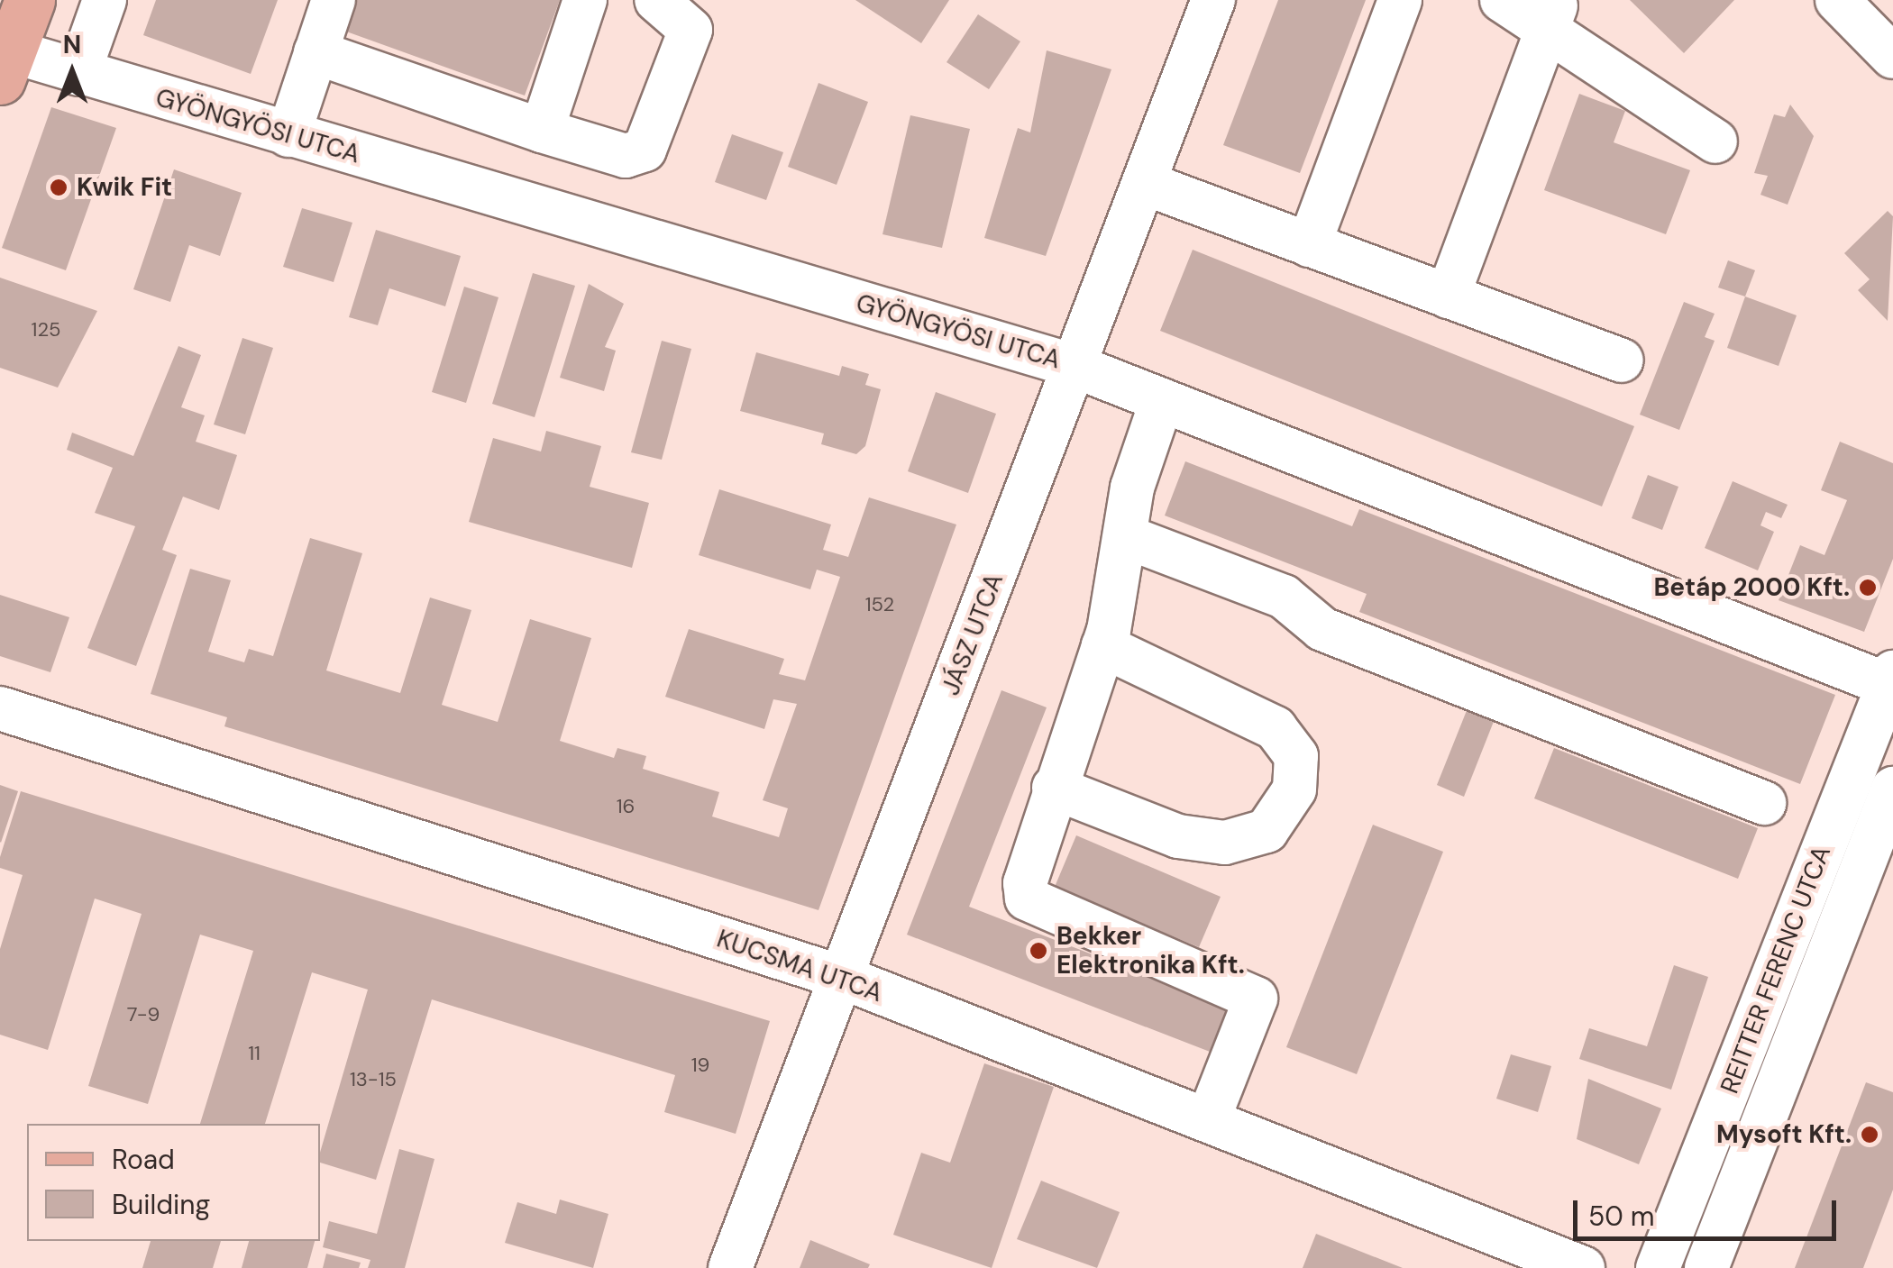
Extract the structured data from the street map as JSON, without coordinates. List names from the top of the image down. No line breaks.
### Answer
{"streets":{"street":["GYÖNGYÖSI UTCA","JÁSZ UTCA","KUCSMA UTCA","REITTER FERENC UTCA"]},"crossings":[["GYÖNGYÖSI UTCA","JÁSZ UTCA"],["GYÖNGYÖSI UTCA","REITTER FERENC UTCA"],["JÁSZ UTCA","KUCSMA UTCA"]],"places":["Kwik Fit","Betáp 2000 Kft.","Bekker Elektronika Kft.","Mysoft Kft."],"house_numbers":["125","152","16","7-9","11","19","13-15"],"legend":["Road","Building"],"scale_bar":"50 m","north":"top"}
